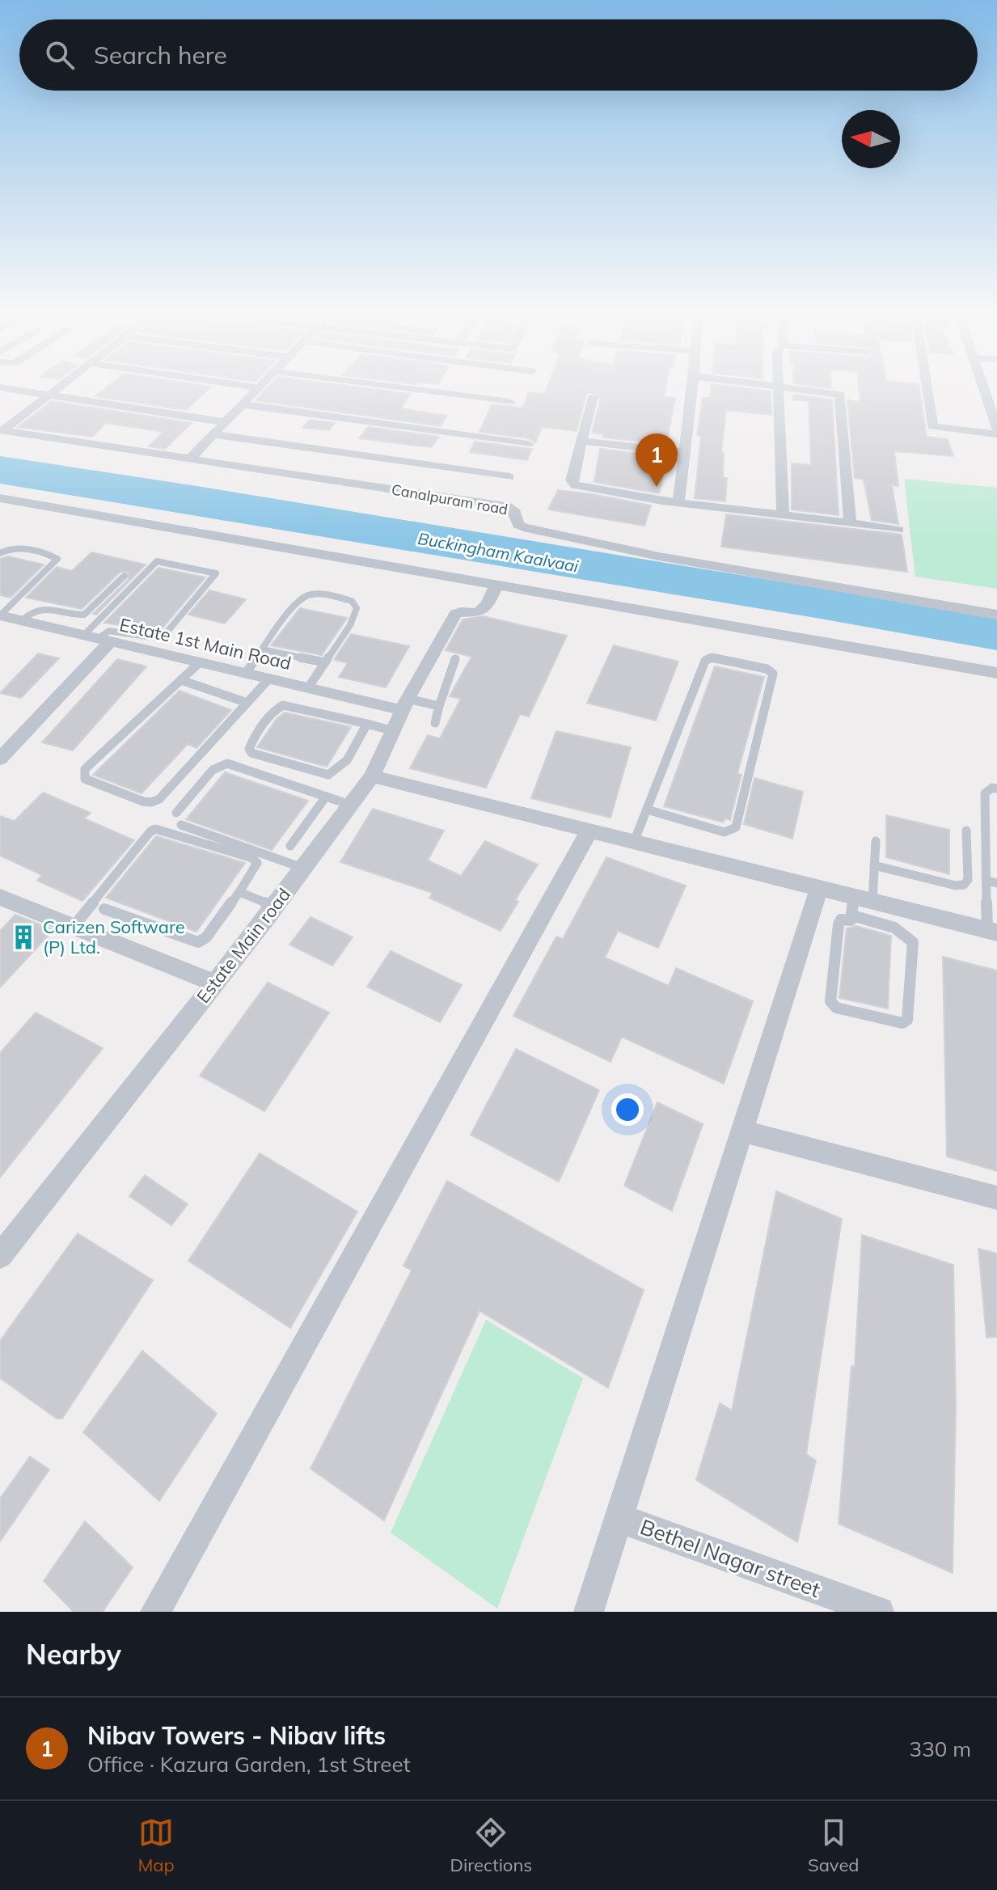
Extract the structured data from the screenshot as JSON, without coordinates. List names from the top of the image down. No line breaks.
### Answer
{"streets":{"street":["Canalpuram road","Estate 1st Main Road","Estate Main road","Bethel Nagar street"]},"crossings":[["Estate 1st Main Road","Estate Main road"]],"water":["Buckingham Kaalvaai"],"places":{"building":["Carizen Software (P) Ltd."]},"north":"left","page":{"search":"Search here","pins":"1","heading":"Nearby","list":[{"mark":"1","name":"Nibav Towers - Nibav lifts","note":"Office · Kazura Garden, 1st Street","value":"330 m"}],"nav":["Map","Directions","Saved"]}}
